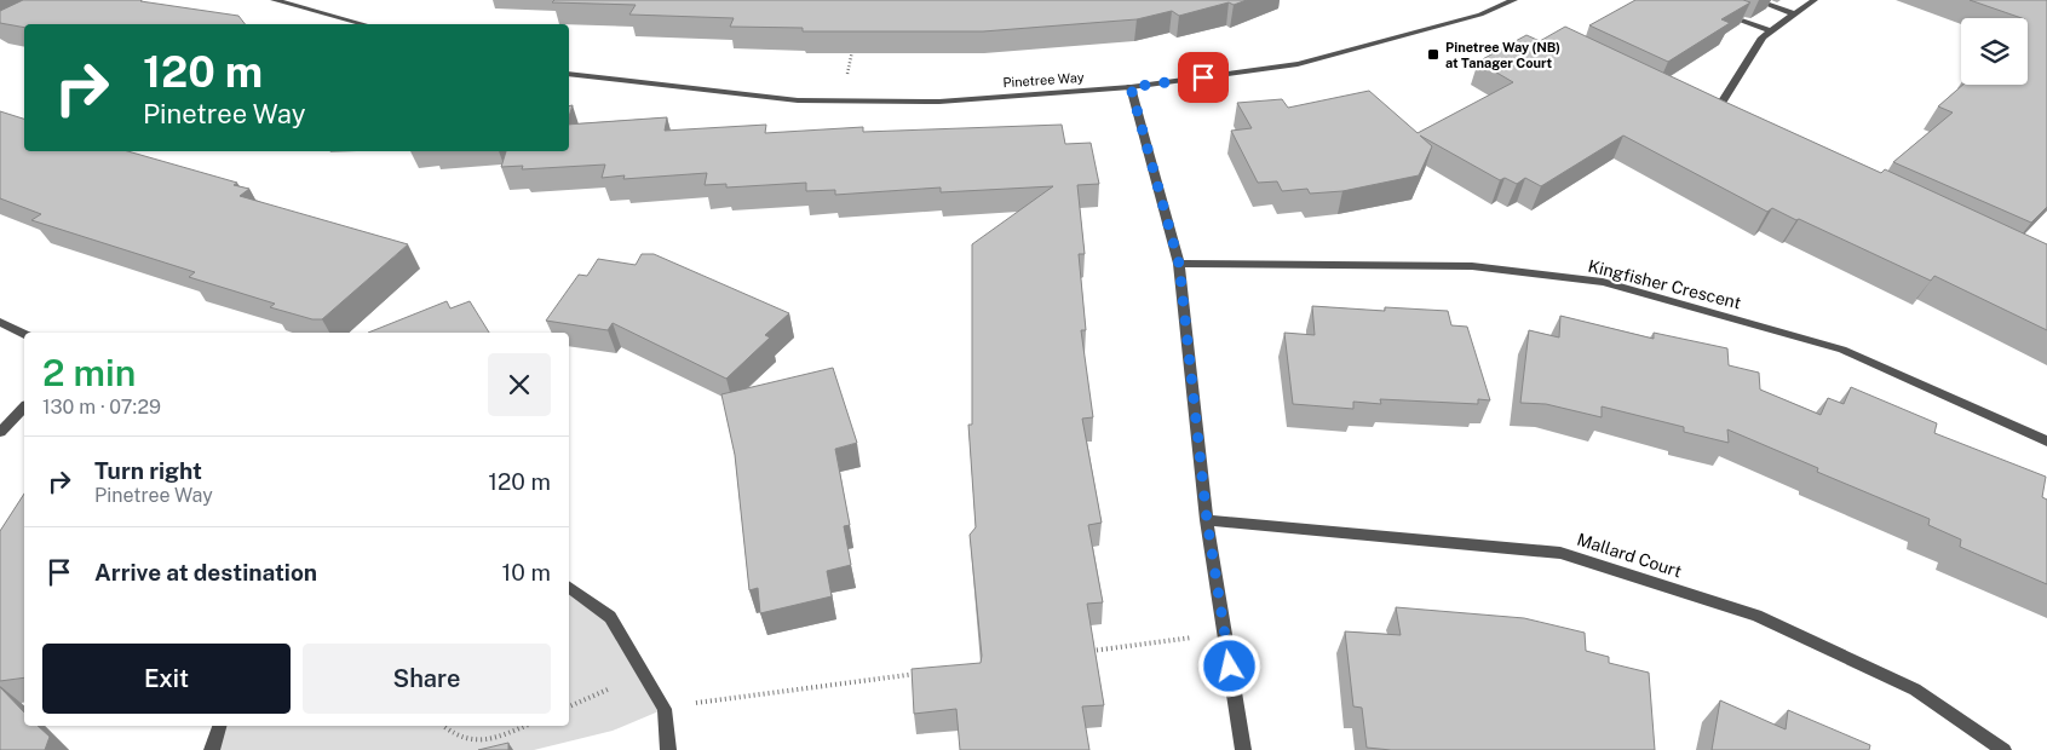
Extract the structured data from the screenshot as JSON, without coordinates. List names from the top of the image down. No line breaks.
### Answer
{"streets":{"street":["Pinetree Way","Kingfisher Crescent","Mallard Court"]},"places":{"transit":["Pinetree Way (NB) at Tanager Court"]},"page":{"turn":["120 m","Pinetree Way"],"heading":["2 min","130 m · 07:29"],"list":[{"name":"Turn right","note":"Pinetree Way","value":"120 m"},{"name":"Arrive at destination","value":"10 m"}],"buttons":["Exit","Share"]}}
